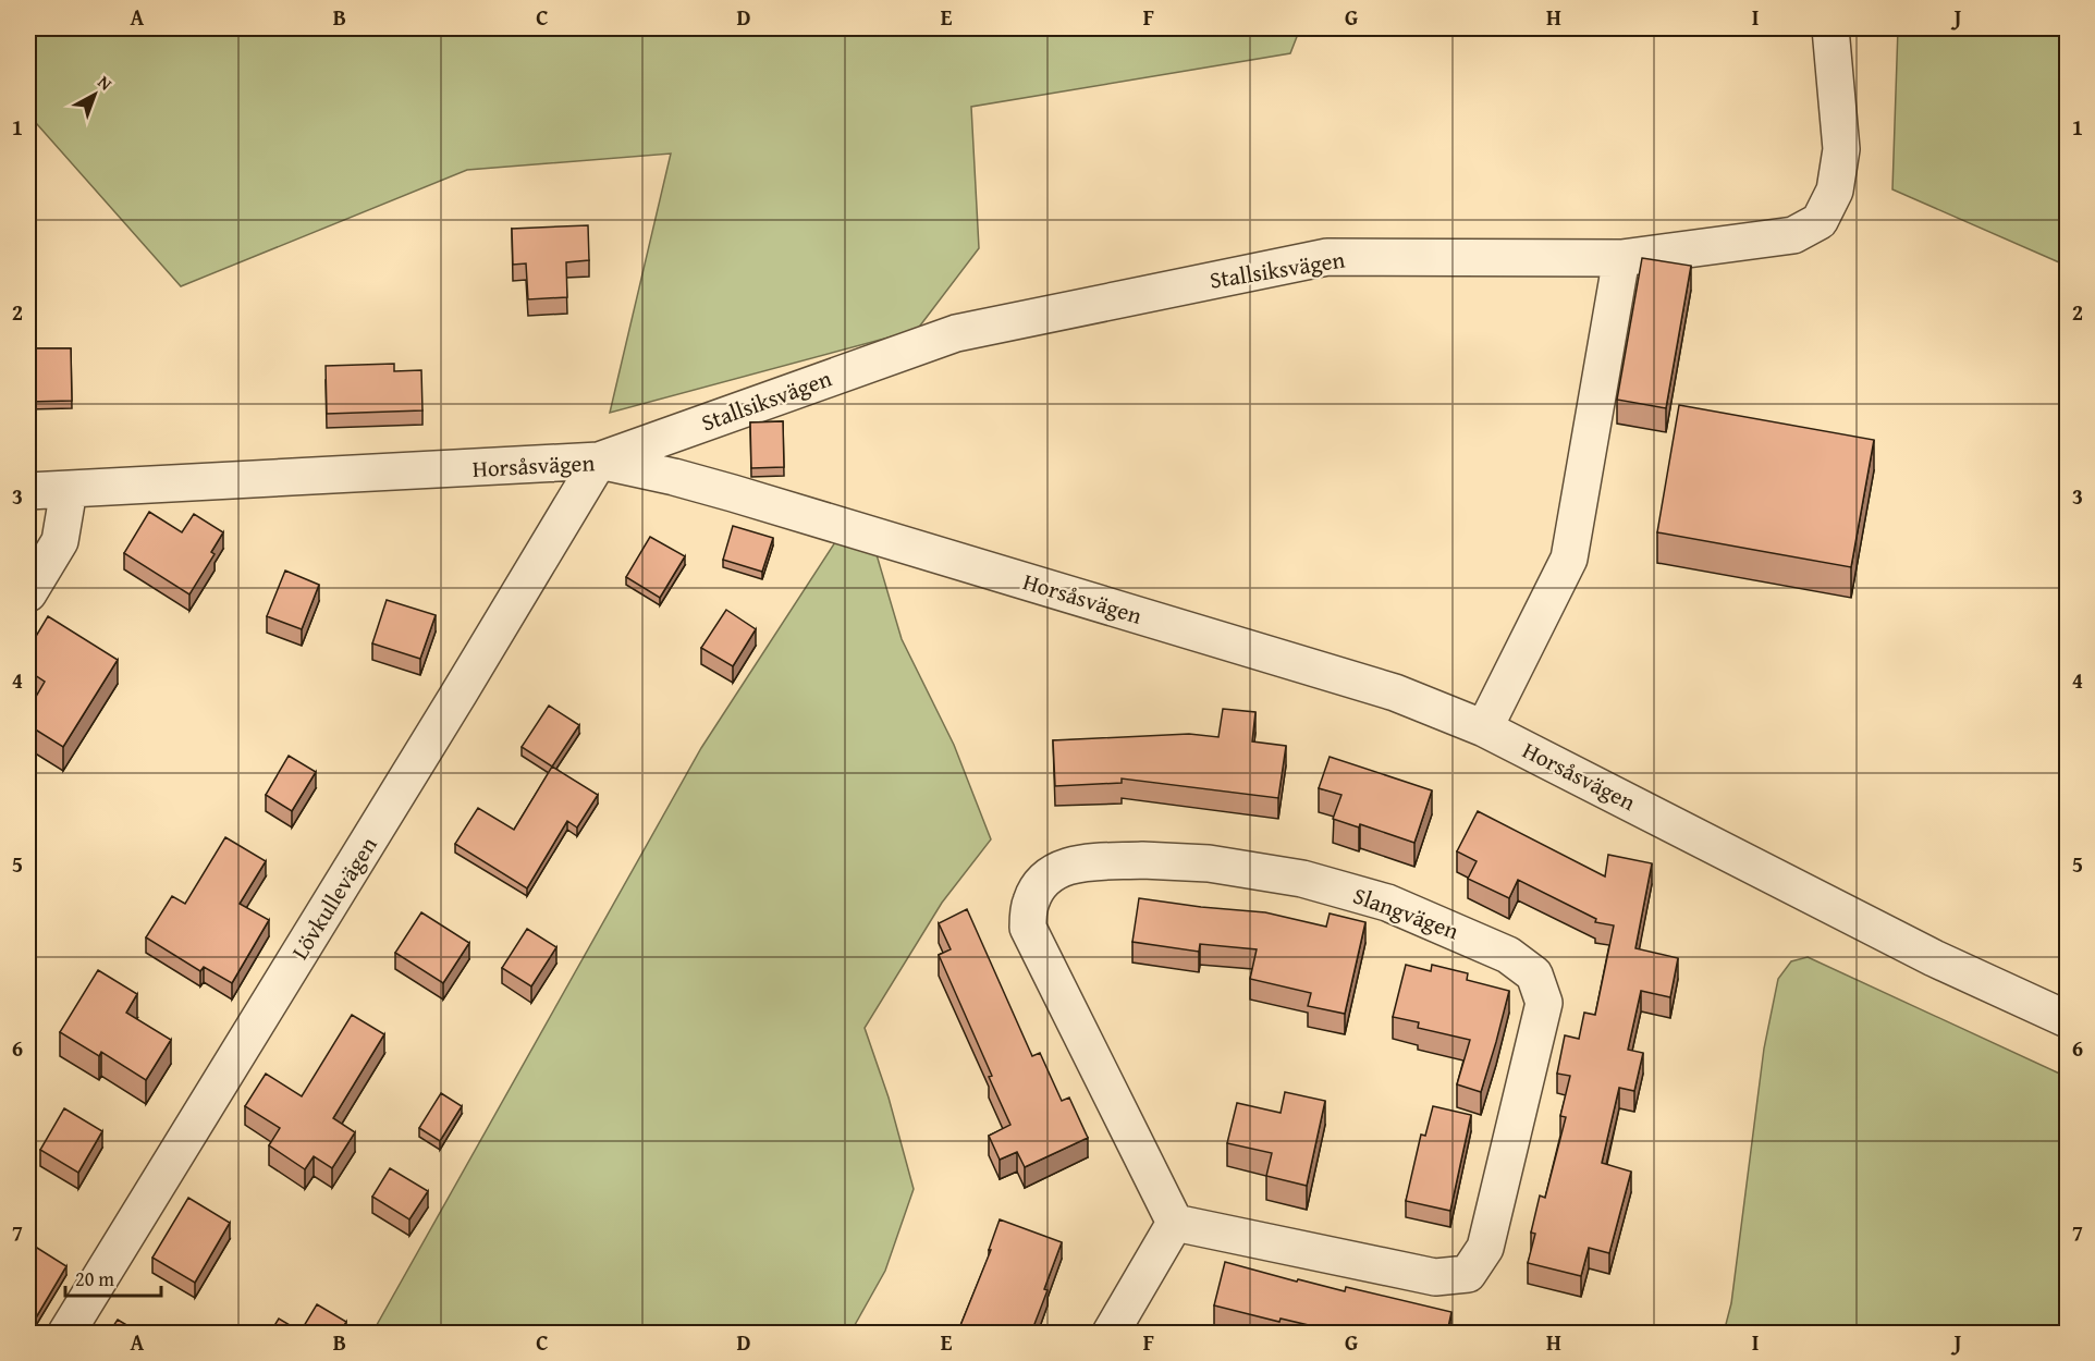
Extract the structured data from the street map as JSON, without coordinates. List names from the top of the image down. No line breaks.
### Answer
{"streets":{"street":["Stallsiksvägen","Horsåsvägen","Lövkullevägen","Slangvägen"]},"crossings":[["Stallsiksvägen","Horsåsvägen"],["Stallsiksvägen","Lövkullevägen"],["Horsåsvägen","Lövkullevägen"]],"scale_bar":"20 m","north":"top right","grid":{"columns":["A","B","C","D","E","F","G","H","I","J"],"rows":["1","2","3","4","5","6","7"]}}
